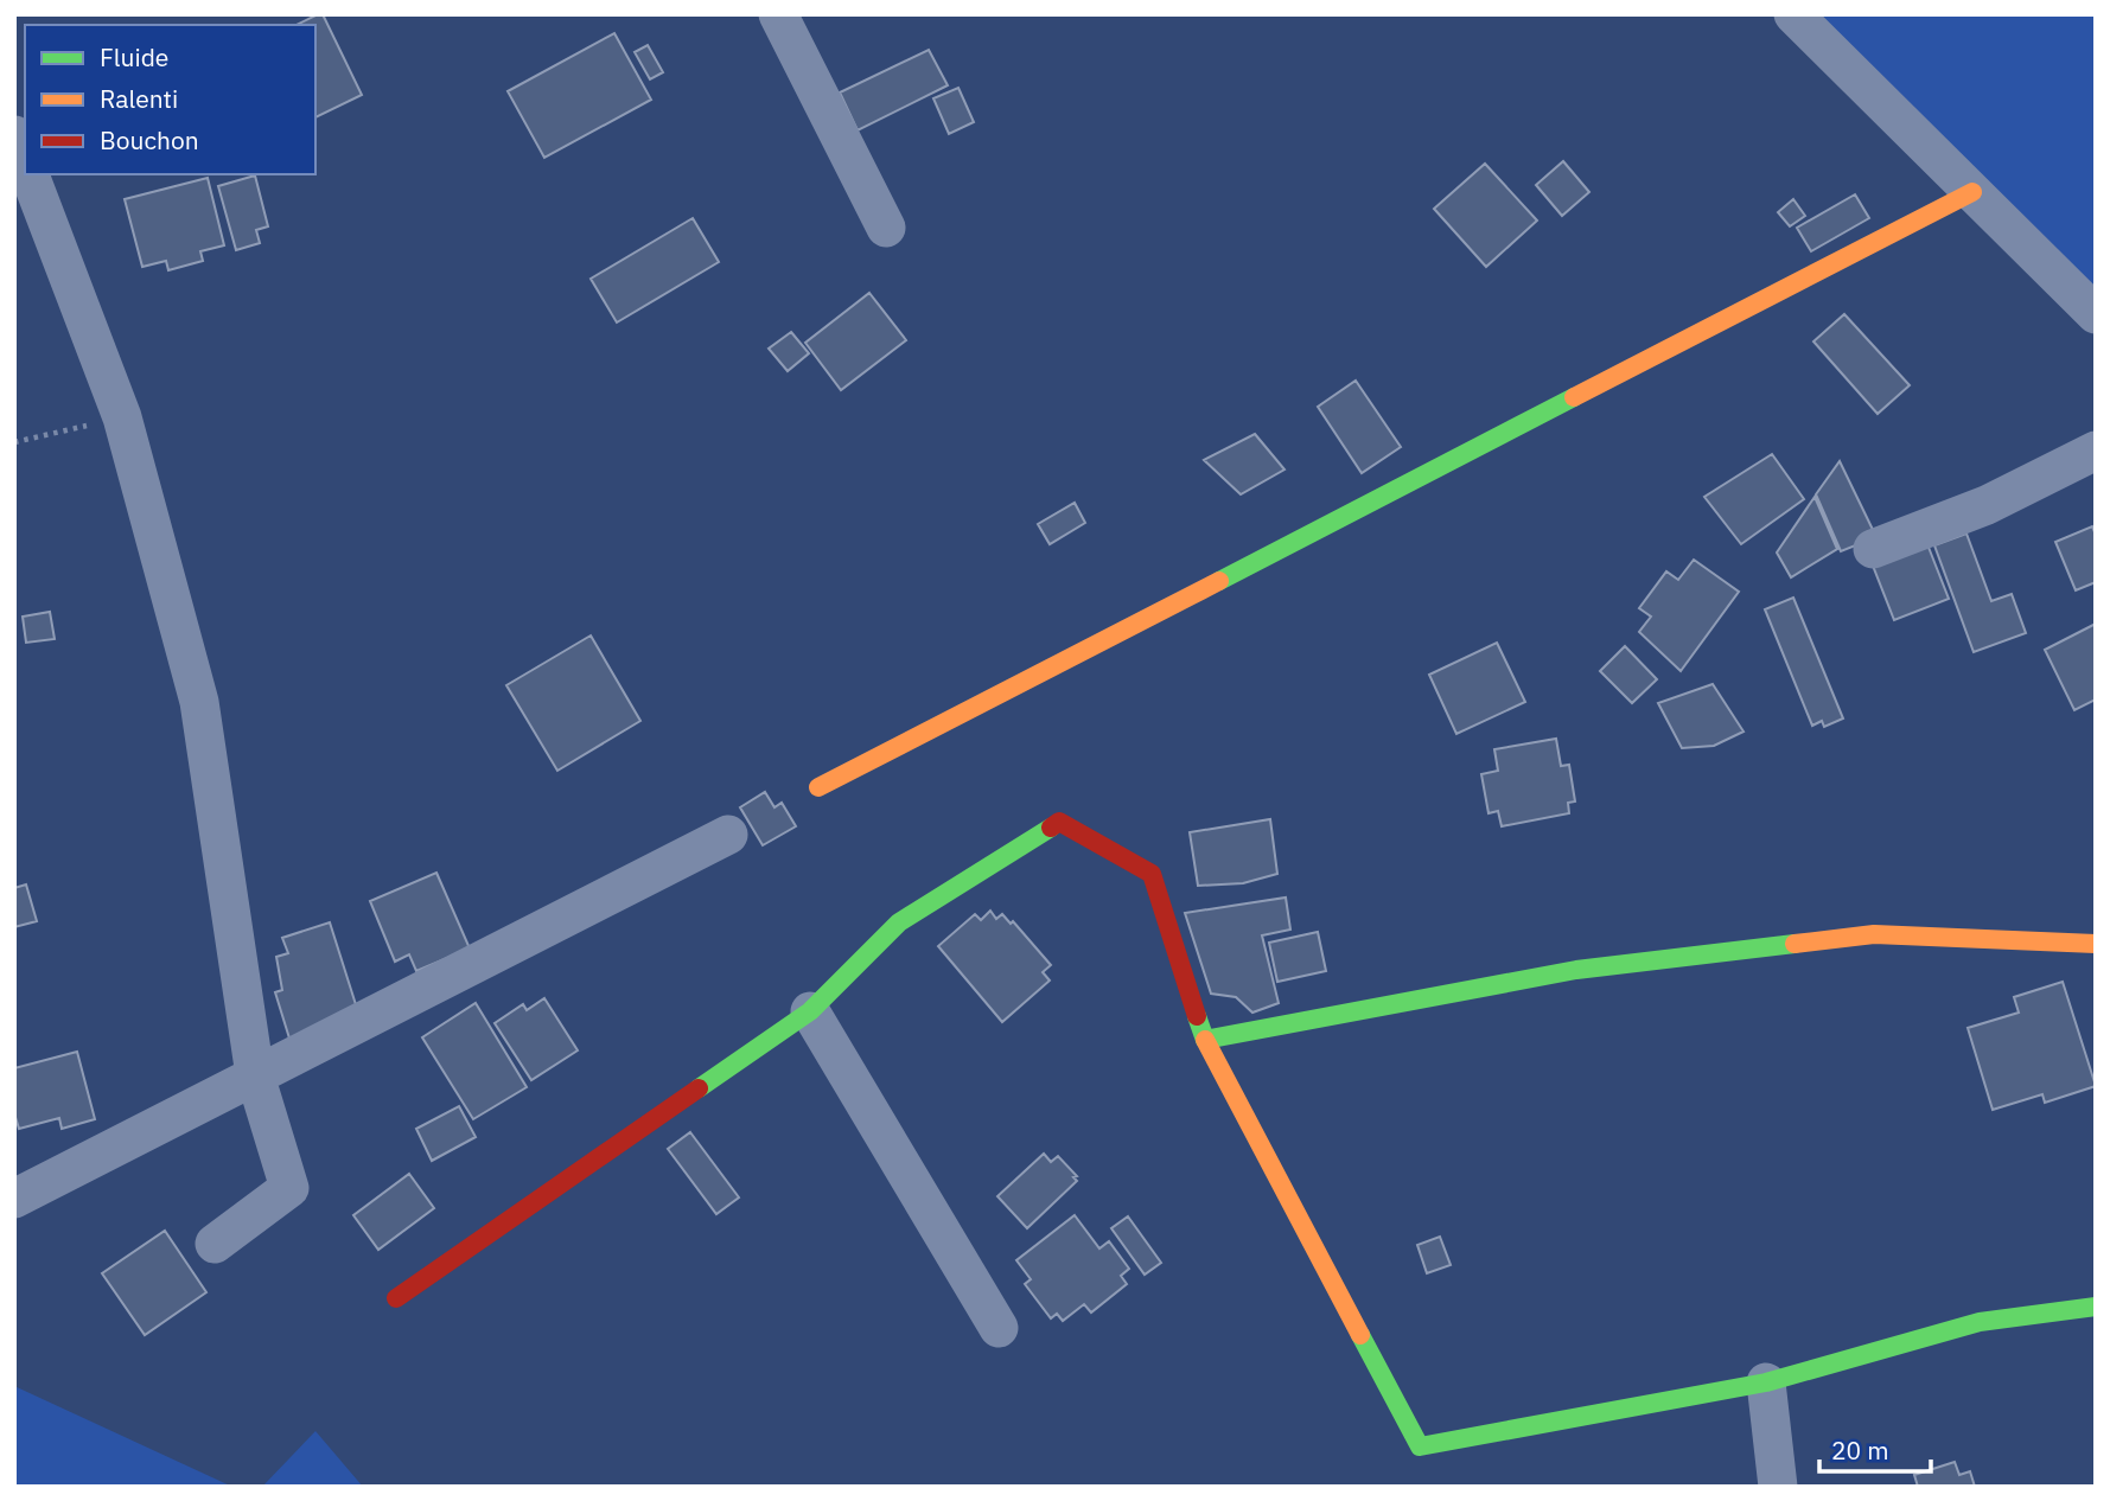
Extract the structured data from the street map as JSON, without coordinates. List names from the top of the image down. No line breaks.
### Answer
{"legend":["Fluide","Ralenti","Bouchon"],"scale_bar":"20 m"}
